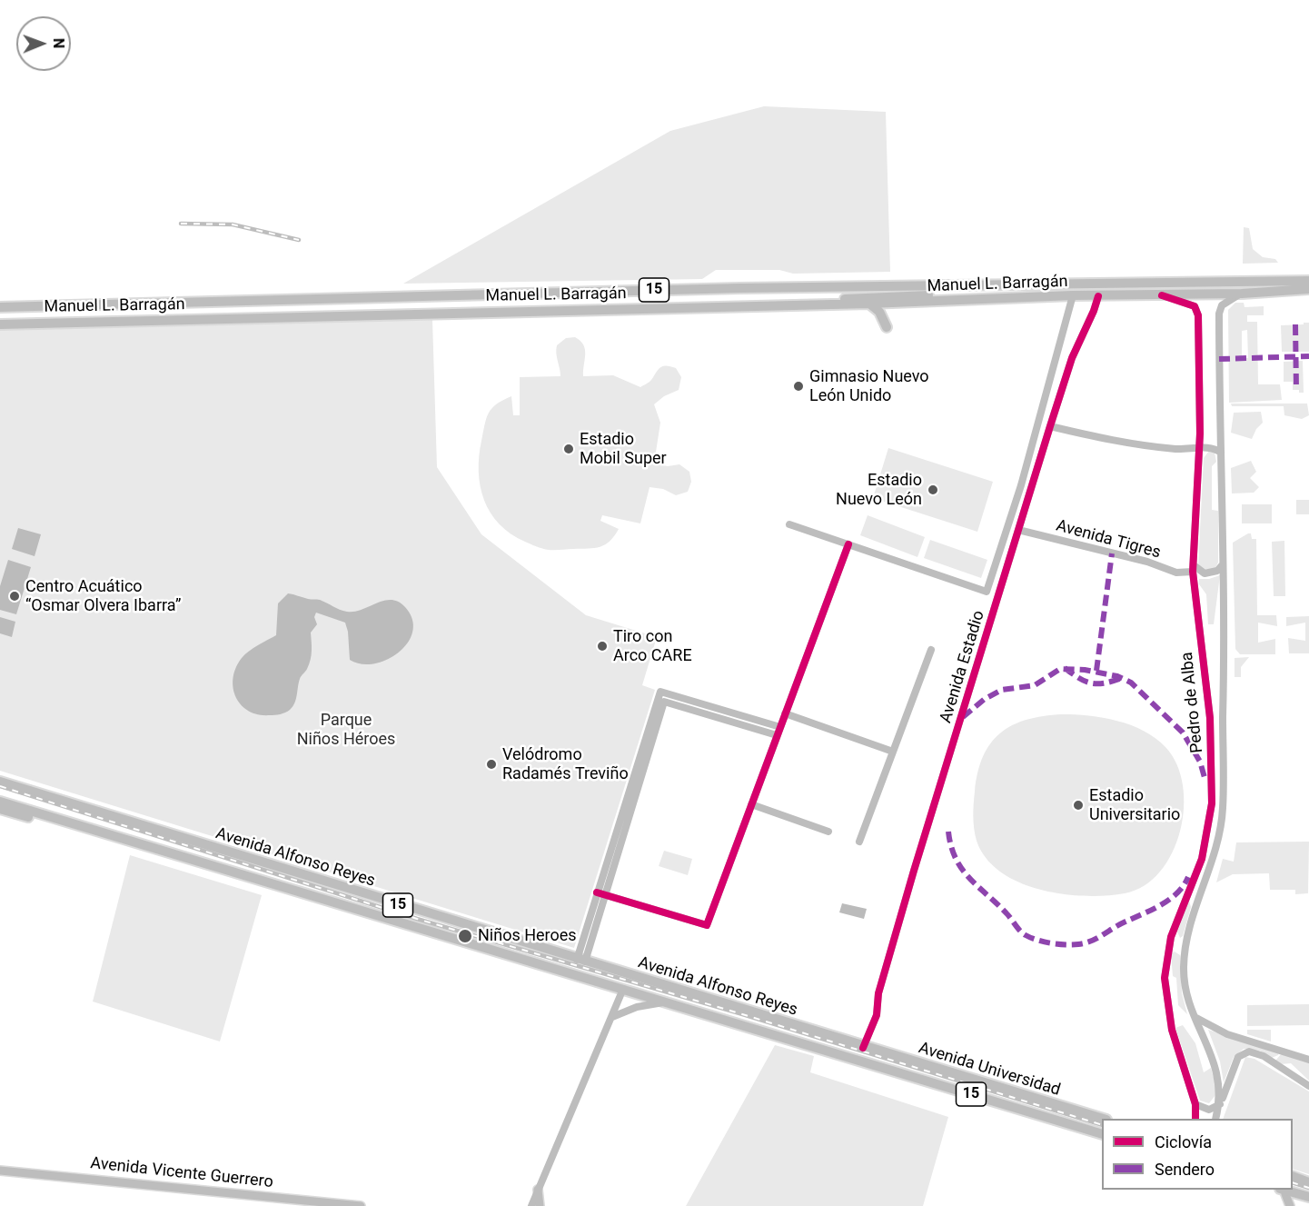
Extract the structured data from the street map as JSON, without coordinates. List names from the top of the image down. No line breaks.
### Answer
{"streets":{"highway":["Manuel L. Barragán","15","Avenida Alfonso Reyes","Avenida Universidad"],"main road":["Avenida Vicente Guerrero"],"street":["Avenida Tigres","Avenida Estadio","Pedro de Alba"]},"crossings":[["Manuel L. Barragán","Avenida Estadio"],["Manuel L. Barragán","Pedro de Alba"],["Avenida Tigres","Avenida Estadio"],["Avenida Tigres","Pedro de Alba"],["Avenida Estadio","Avenida Alfonso Reyes"],["Avenida Estadio","Avenida Universidad"],["Avenida Alfonso Reyes","Avenida Universidad"]],"parks":["Parque Niños Héroes"],"places":["Gimnasio Nuevo León Unido","Estadio Mobil Super","Estadio Nuevo León","Centro Acuático “Osmar Olvera Ibarra”","Tiro con Arco CARE","Velódromo Radamés Treviño","Estadio Universitario","Niños Heroes"],"legend":["Ciclovía","Sendero"],"north":"right"}
